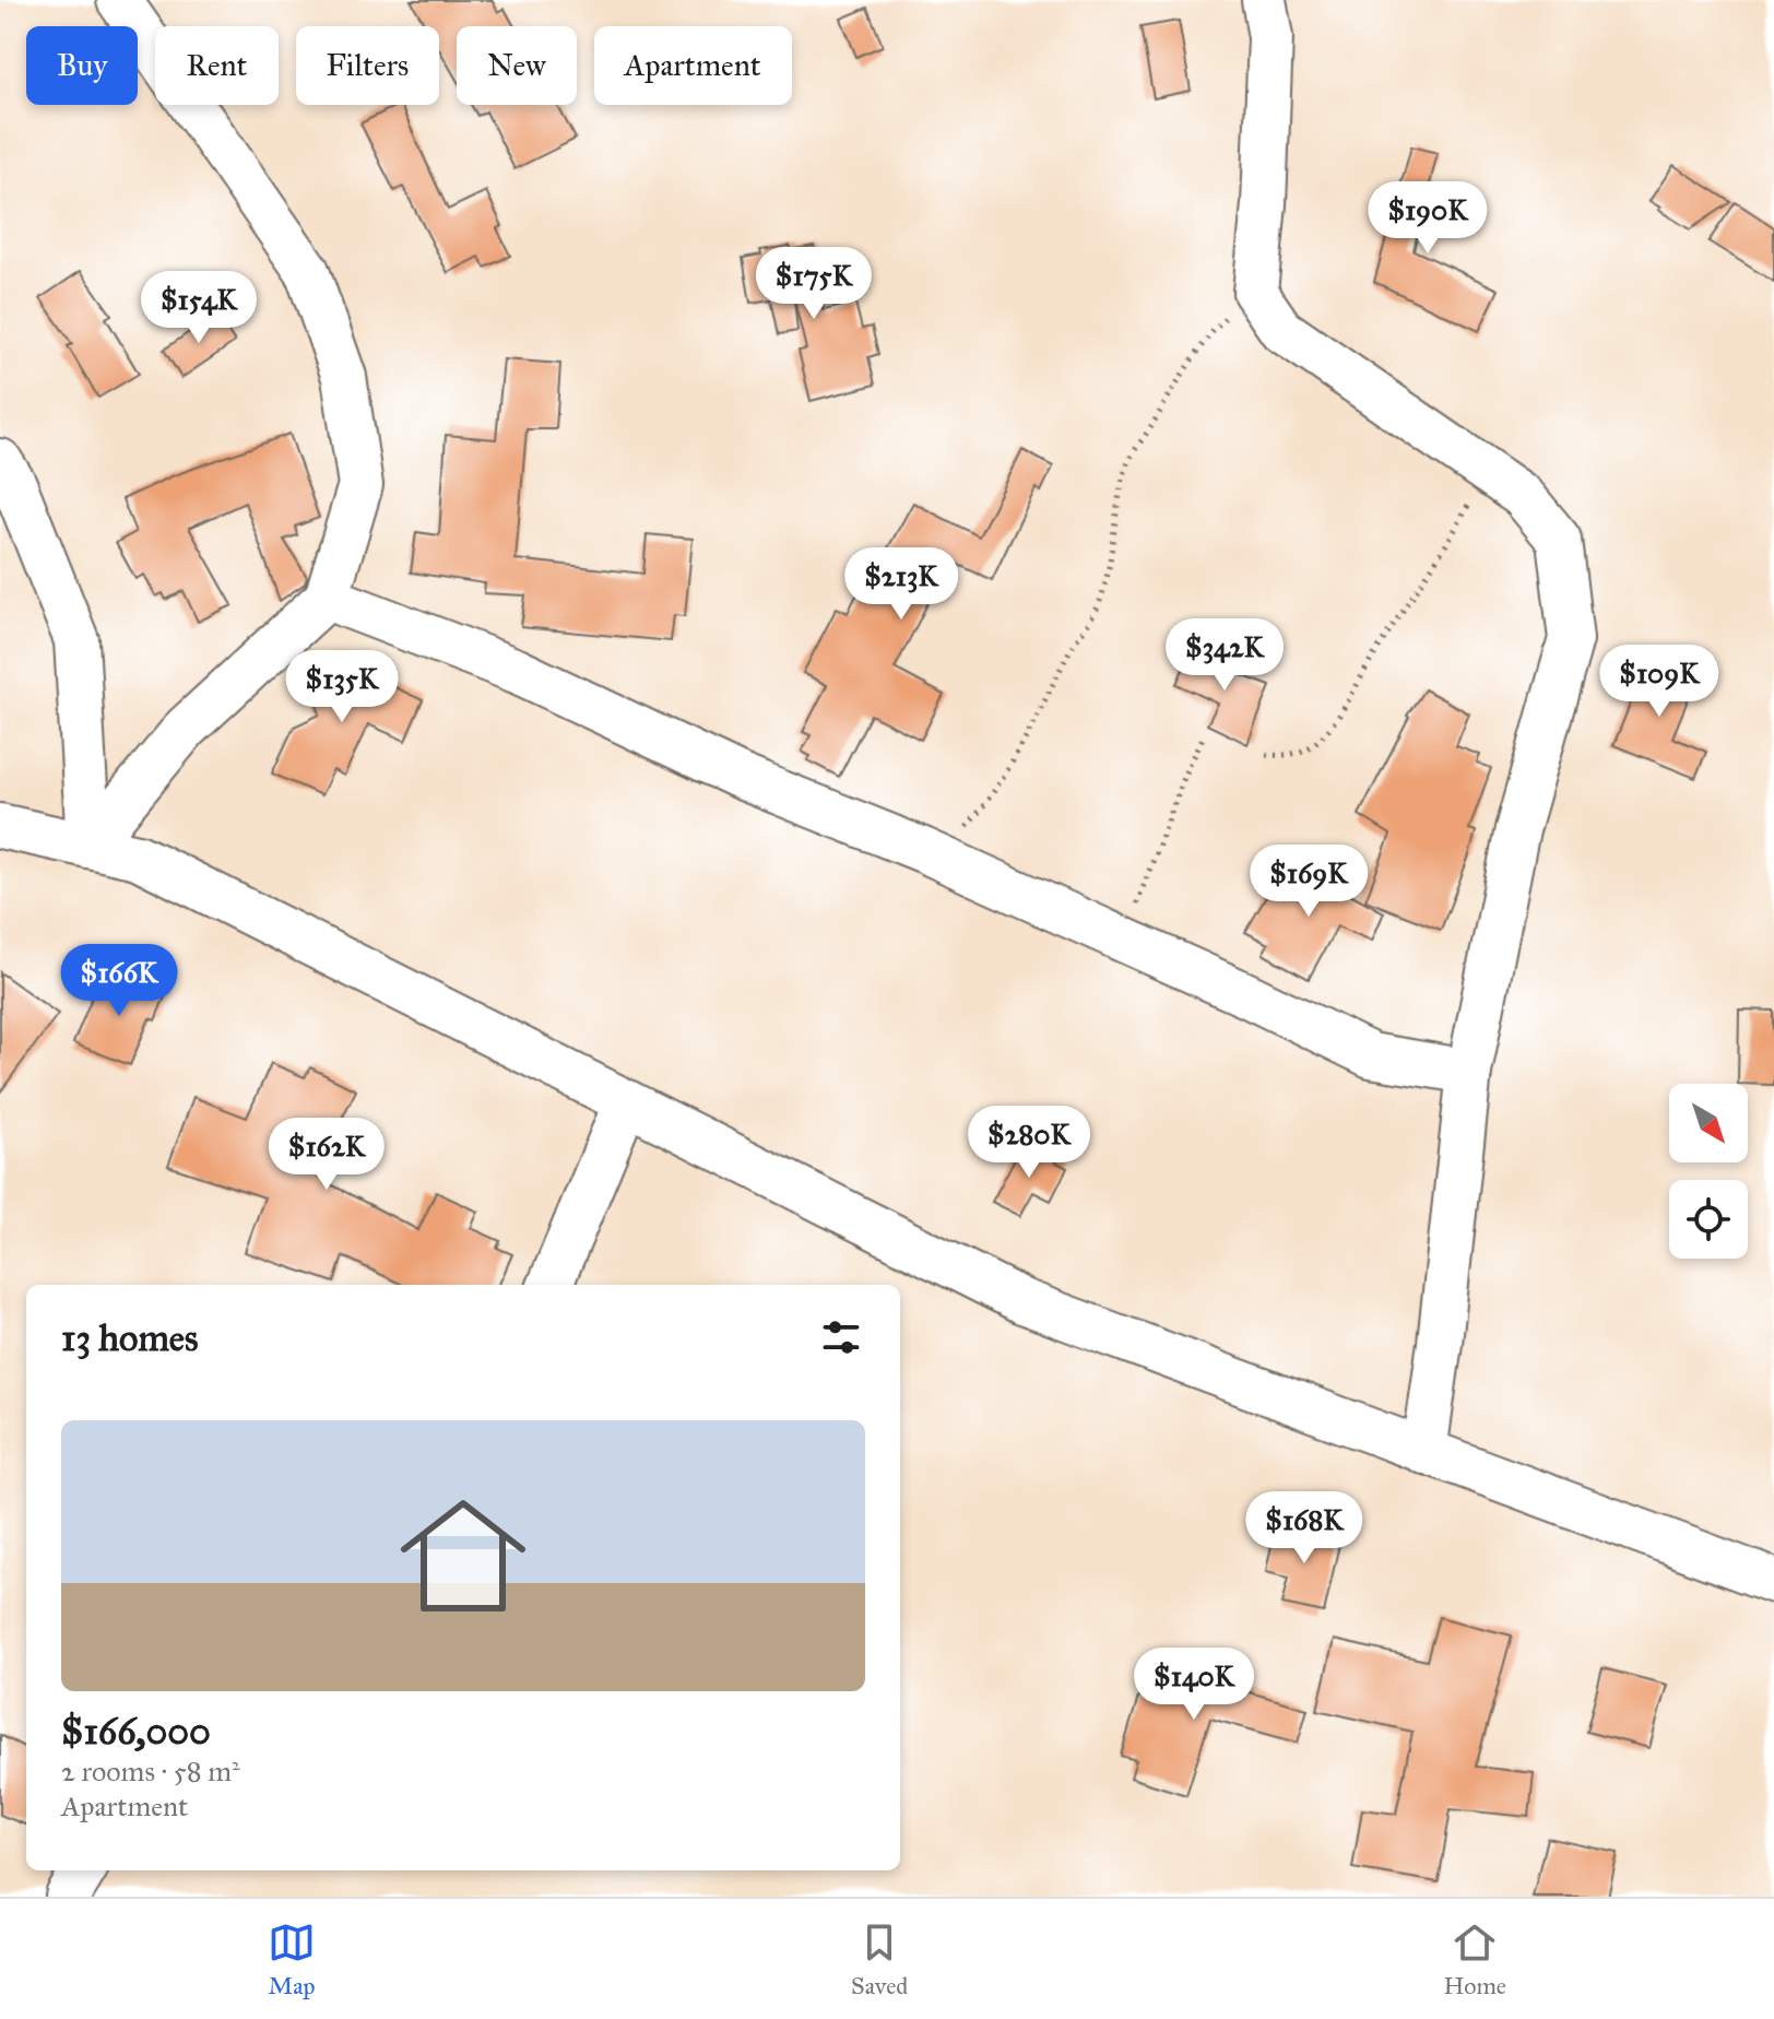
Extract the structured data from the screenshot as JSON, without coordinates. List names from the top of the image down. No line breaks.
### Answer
{"north":"bottom right","page":{"chip":["Buy","Rent","Filters","New","Apartment"],"price":["$190K","$175K","$154K","$213K","$342K","$109K","$135K","$169K","$166K","$280K","$162K","$168K","$140K"],"heading":"13 homes","list":[{"name":"$166,000","note":"2 rooms · 58 m² · Apartment"}],"tabs":["Map","Saved","Home"]}}
